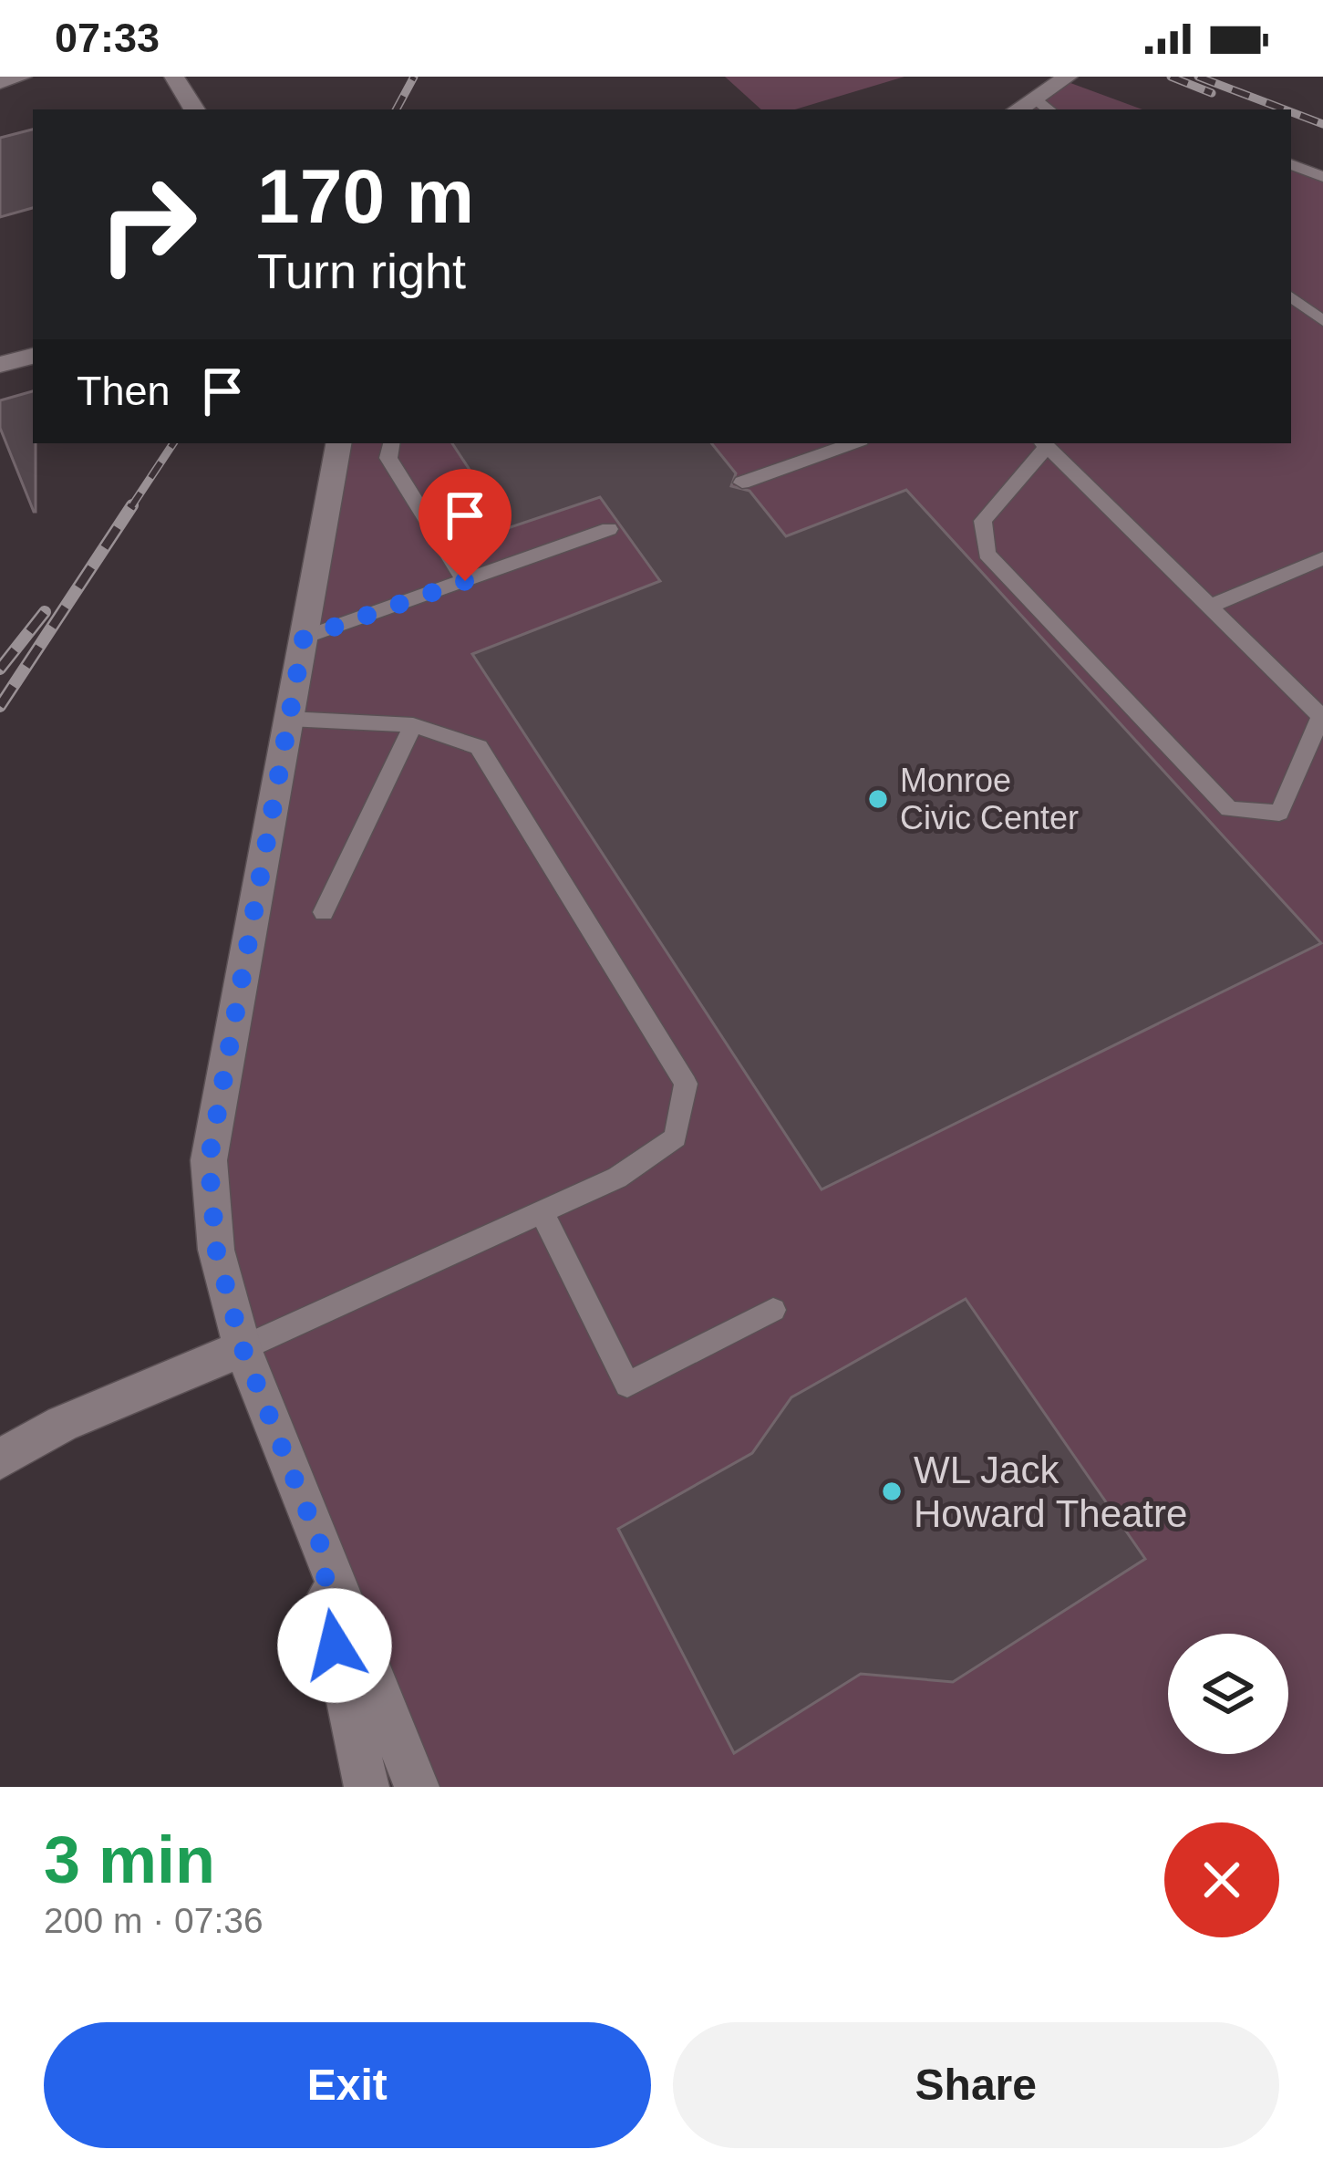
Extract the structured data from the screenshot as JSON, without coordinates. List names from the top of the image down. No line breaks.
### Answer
{"places":["Monroe Civic Center","WL Jack Howard Theatre"],"page":{"status":"07:33","turn":["170 m","Turn right"],"then":"Then","heading":["3 min","200 m · 07:36"],"buttons":["Exit","Share"]}}
